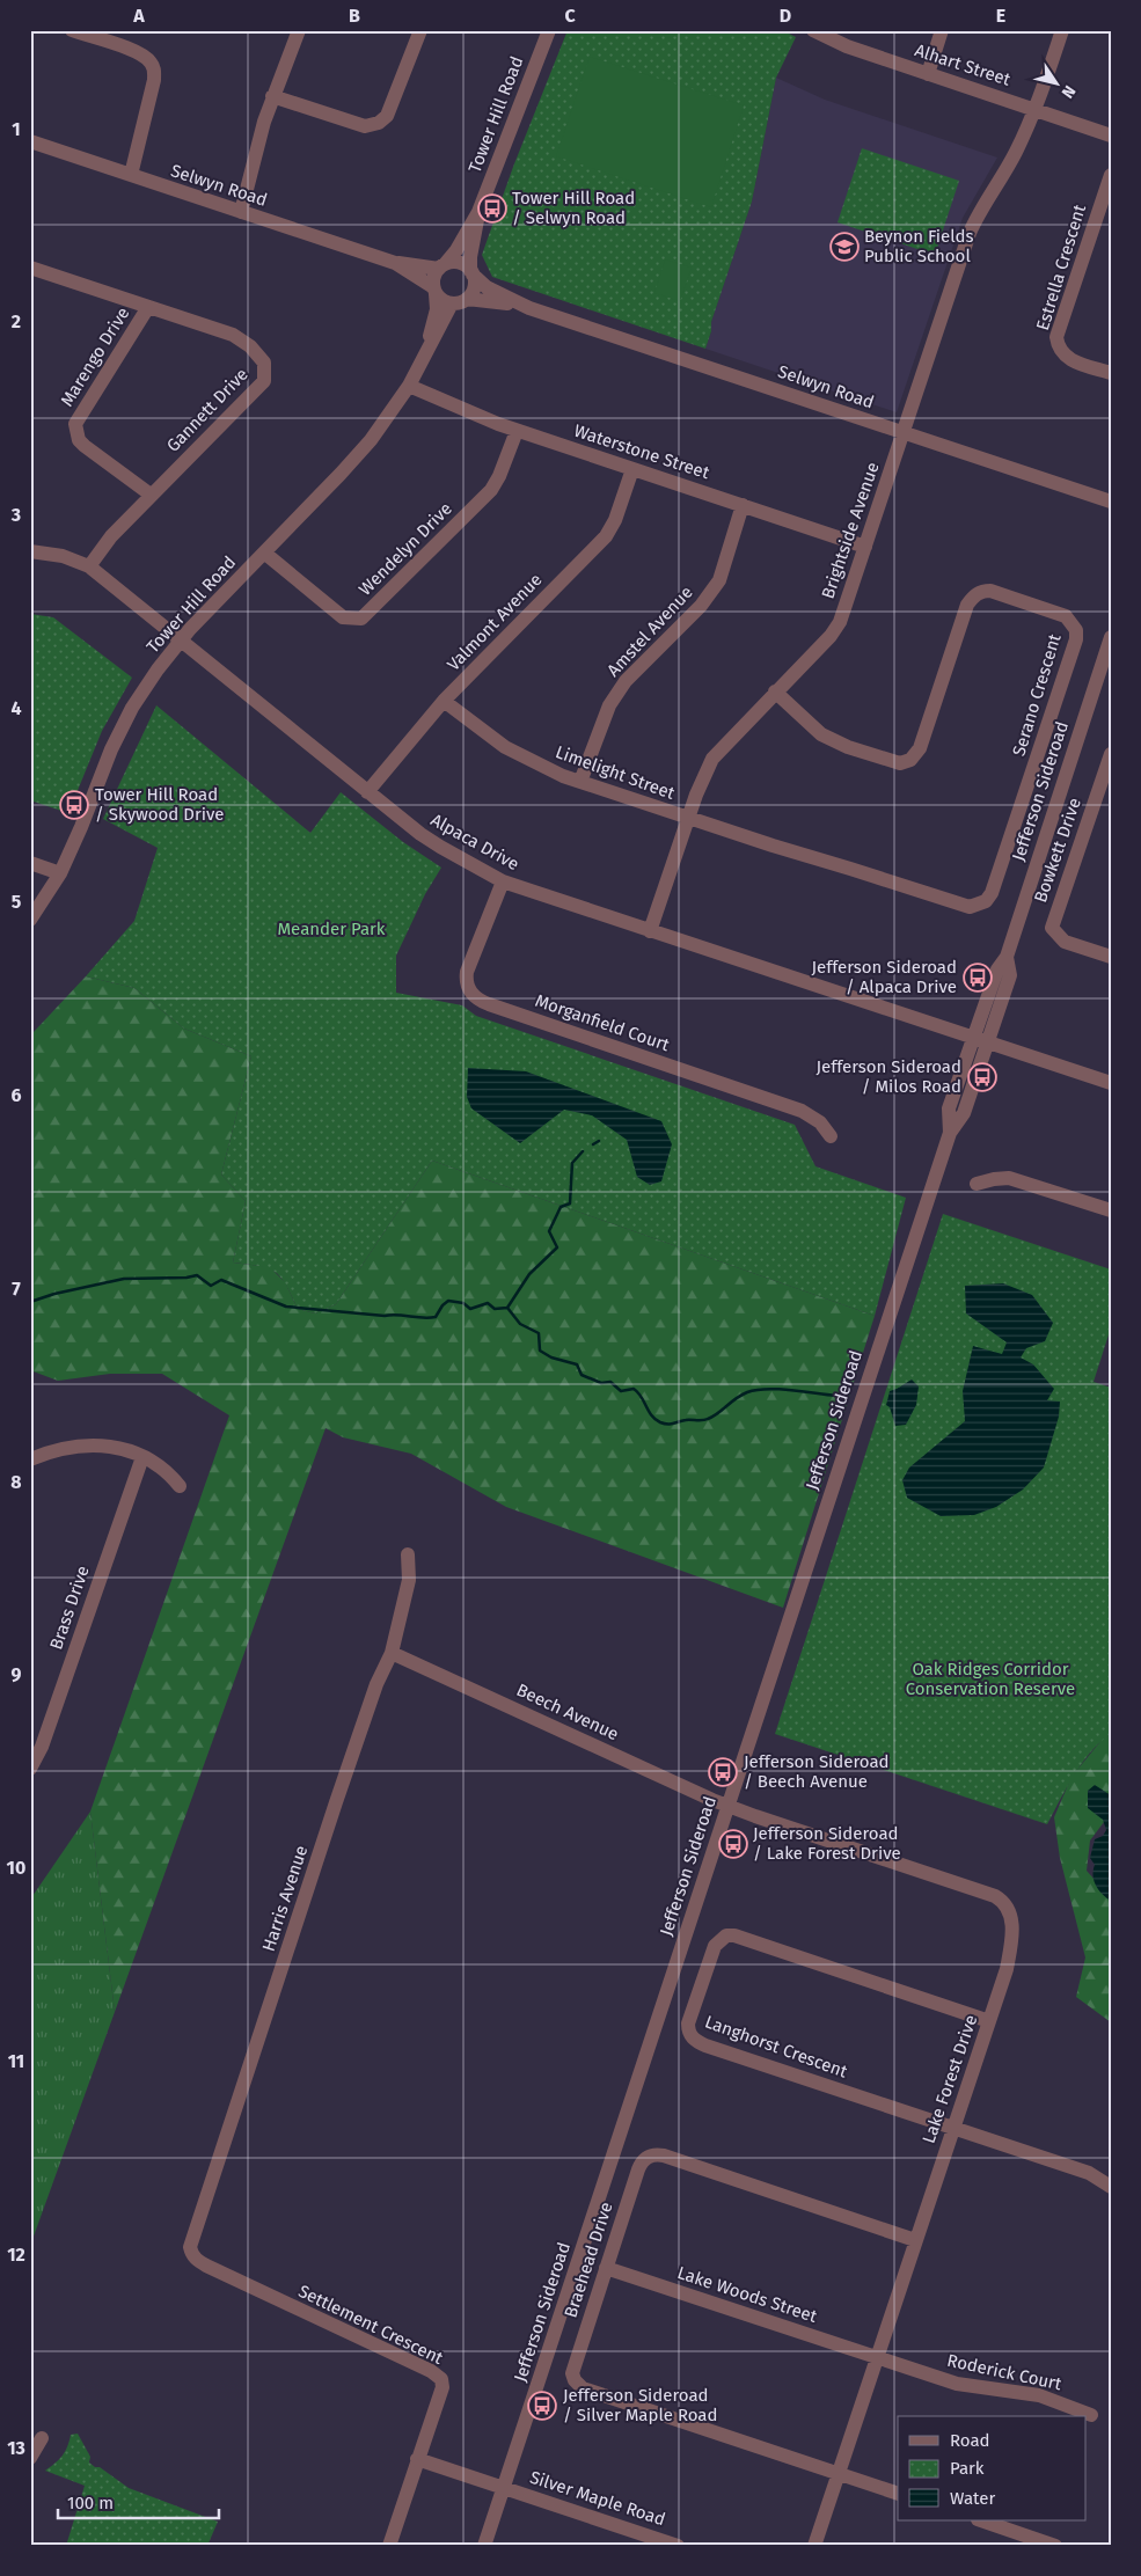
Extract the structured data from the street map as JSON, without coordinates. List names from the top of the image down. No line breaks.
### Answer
{"streets":{"street":["Alhart Street","Tower Hill Road","Selwyn Road","Estrella Crescent","Marengo Drive","Gannett Drive","Waterstone Street","Brightside Avenue","Wendelyn Drive","Valmont Avenue","Amstel Avenue","Serano Crescent","Limelight Street","Jefferson Sideroad","Alpaca Drive","Bowkett Drive","Morganfield Court","Brass Drive","Beech Avenue","Harris Avenue","Langhorst Crescent","Lake Forest Drive","Braehead Drive","Lake Woods Street","Settlement Crescent","Roderick Court","Silver Maple Road"]},"crossings":[["Alhart Street","Brightside Avenue"],["Tower Hill Road","Selwyn Road"],["Tower Hill Road","Waterstone Street"],["Tower Hill Road","Wendelyn Drive"],["Tower Hill Road","Alpaca Drive"],["Selwyn Road","Brightside Avenue"],["Marengo Drive","Gannett Drive"],["Gannett Drive","Alpaca Drive"],["Waterstone Street","Brightside Avenue"],["Waterstone Street","Wendelyn Drive"],["Waterstone Street","Valmont Avenue"],["Waterstone Street","Amstel Avenue"],["Brightside Avenue","Serano Crescent"],["Brightside Avenue","Limelight Street"],["Brightside Avenue","Alpaca Drive"],["Valmont Avenue","Limelight Street"],["Valmont Avenue","Alpaca Drive"],["Amstel Avenue","Limelight Street"],["Serano Crescent","Limelight Street"],["Jefferson Sideroad","Alpaca Drive"],["Jefferson Sideroad","Beech Avenue"],["Jefferson Sideroad","Lake Forest Drive"],["Jefferson Sideroad","Silver Maple Road"],["Alpaca Drive","Morganfield Court"],["Beech Avenue","Harris Avenue"],["Beech Avenue","Lake Forest Drive"],["Harris Avenue","Settlement Crescent"],["Langhorst Crescent","Lake Forest Drive"],["Lake Forest Drive","Braehead Drive"],["Lake Forest Drive","Lake Woods Street"],["Lake Forest Drive","Roderick Court"],["Braehead Drive","Lake Woods Street"],["Lake Woods Street","Roderick Court"],["Settlement Crescent","Silver Maple Road"]],"parks":["Meander Park","Oak Ridges Corridor Conservation Reserve"],"places":{"bus stop":["Tower Hill Road / Selwyn Road","Tower Hill Road / Skywood Drive","Jefferson Sideroad / Alpaca Drive","Jefferson Sideroad / Milos Road","Jefferson Sideroad / Beech Avenue","Jefferson Sideroad / Lake Forest Drive","Jefferson Sideroad / Silver Maple Road"],"school or university":["Beynon Fields Public School"]},"legend":["Road","Park","Water"],"scale_bar":"100 m","north":"bottom right","grid":{"columns":["A","B","C","D","E"],"rows":["1","2","3","4","5","6","7","8","9","10","11","12","13"]}}
